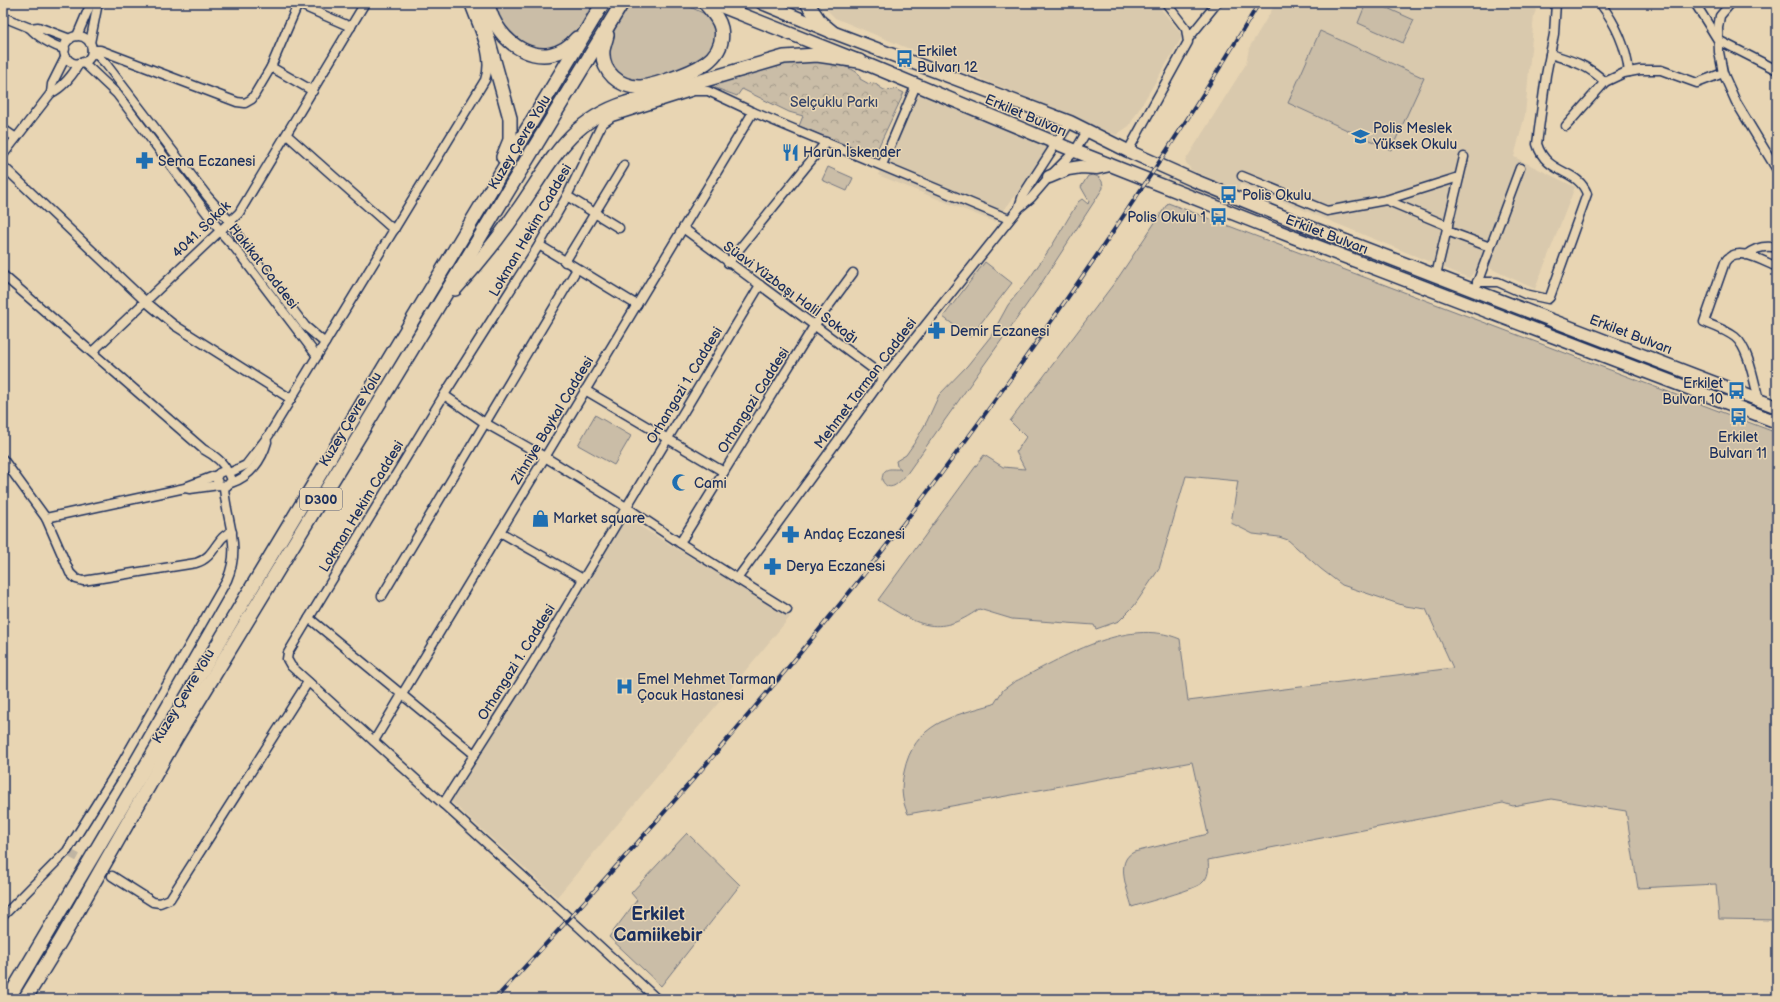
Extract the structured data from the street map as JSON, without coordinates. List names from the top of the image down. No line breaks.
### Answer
{"streets":{"highway":["Kuzey Çevre Yolu","D300"],"main road":["Erkilet Bulvarı"],"street":["4041. Sokak","Lokman Hekim Caddesi","Hakikat Caddesi","Süavi Yüzbaşı Halil Sokağı","Mehmet Tarman Caddesi","Orhangazi 1. Caddesi","Orhangazi Caddesi","Zihniye Baykal Caddesi"]},"crossings":[["Erkilet Bulvarı","Mehmet Tarman Caddesi"],["4041. Sokak","Hakikat Caddesi"],["Lokman Hekim Caddesi","Mehmet Tarman Caddesi"],["Lokman Hekim Caddesi","Orhangazi 1. Caddesi"],["Lokman Hekim Caddesi","Zihniye Baykal Caddesi"],["Süavi Yüzbaşı Halil Sokağı","Mehmet Tarman Caddesi"],["Süavi Yüzbaşı Halil Sokağı","Orhangazi 1. Caddesi"],["Süavi Yüzbaşı Halil Sokağı","Orhangazi Caddesi"],["Süavi Yüzbaşı Halil Sokağı","Zihniye Baykal Caddesi"]],"districts":["Erkilet Camiikebir"],"parks":["Selçuklu Parkı"],"places":{"bus stop":["Erkilet Bulvarı 12","Polis Okulu","Polis Okulu 1","Erkilet Bulvarı 10","Erkilet Bulvarı 11"],"school or university":["Polis Meslek Yüksek Okulu"],"restaurant":["Harun İskender"],"pharmacy":["Sema Eczanesi","Demir Eczanesi","Andaç Eczanesi","Derya Eczanesi"],"mosque":["Cami"],"shop":["Market square"],"hospital":["Emel Mehmet Tarman Çocuk Hastanesi"]}}
